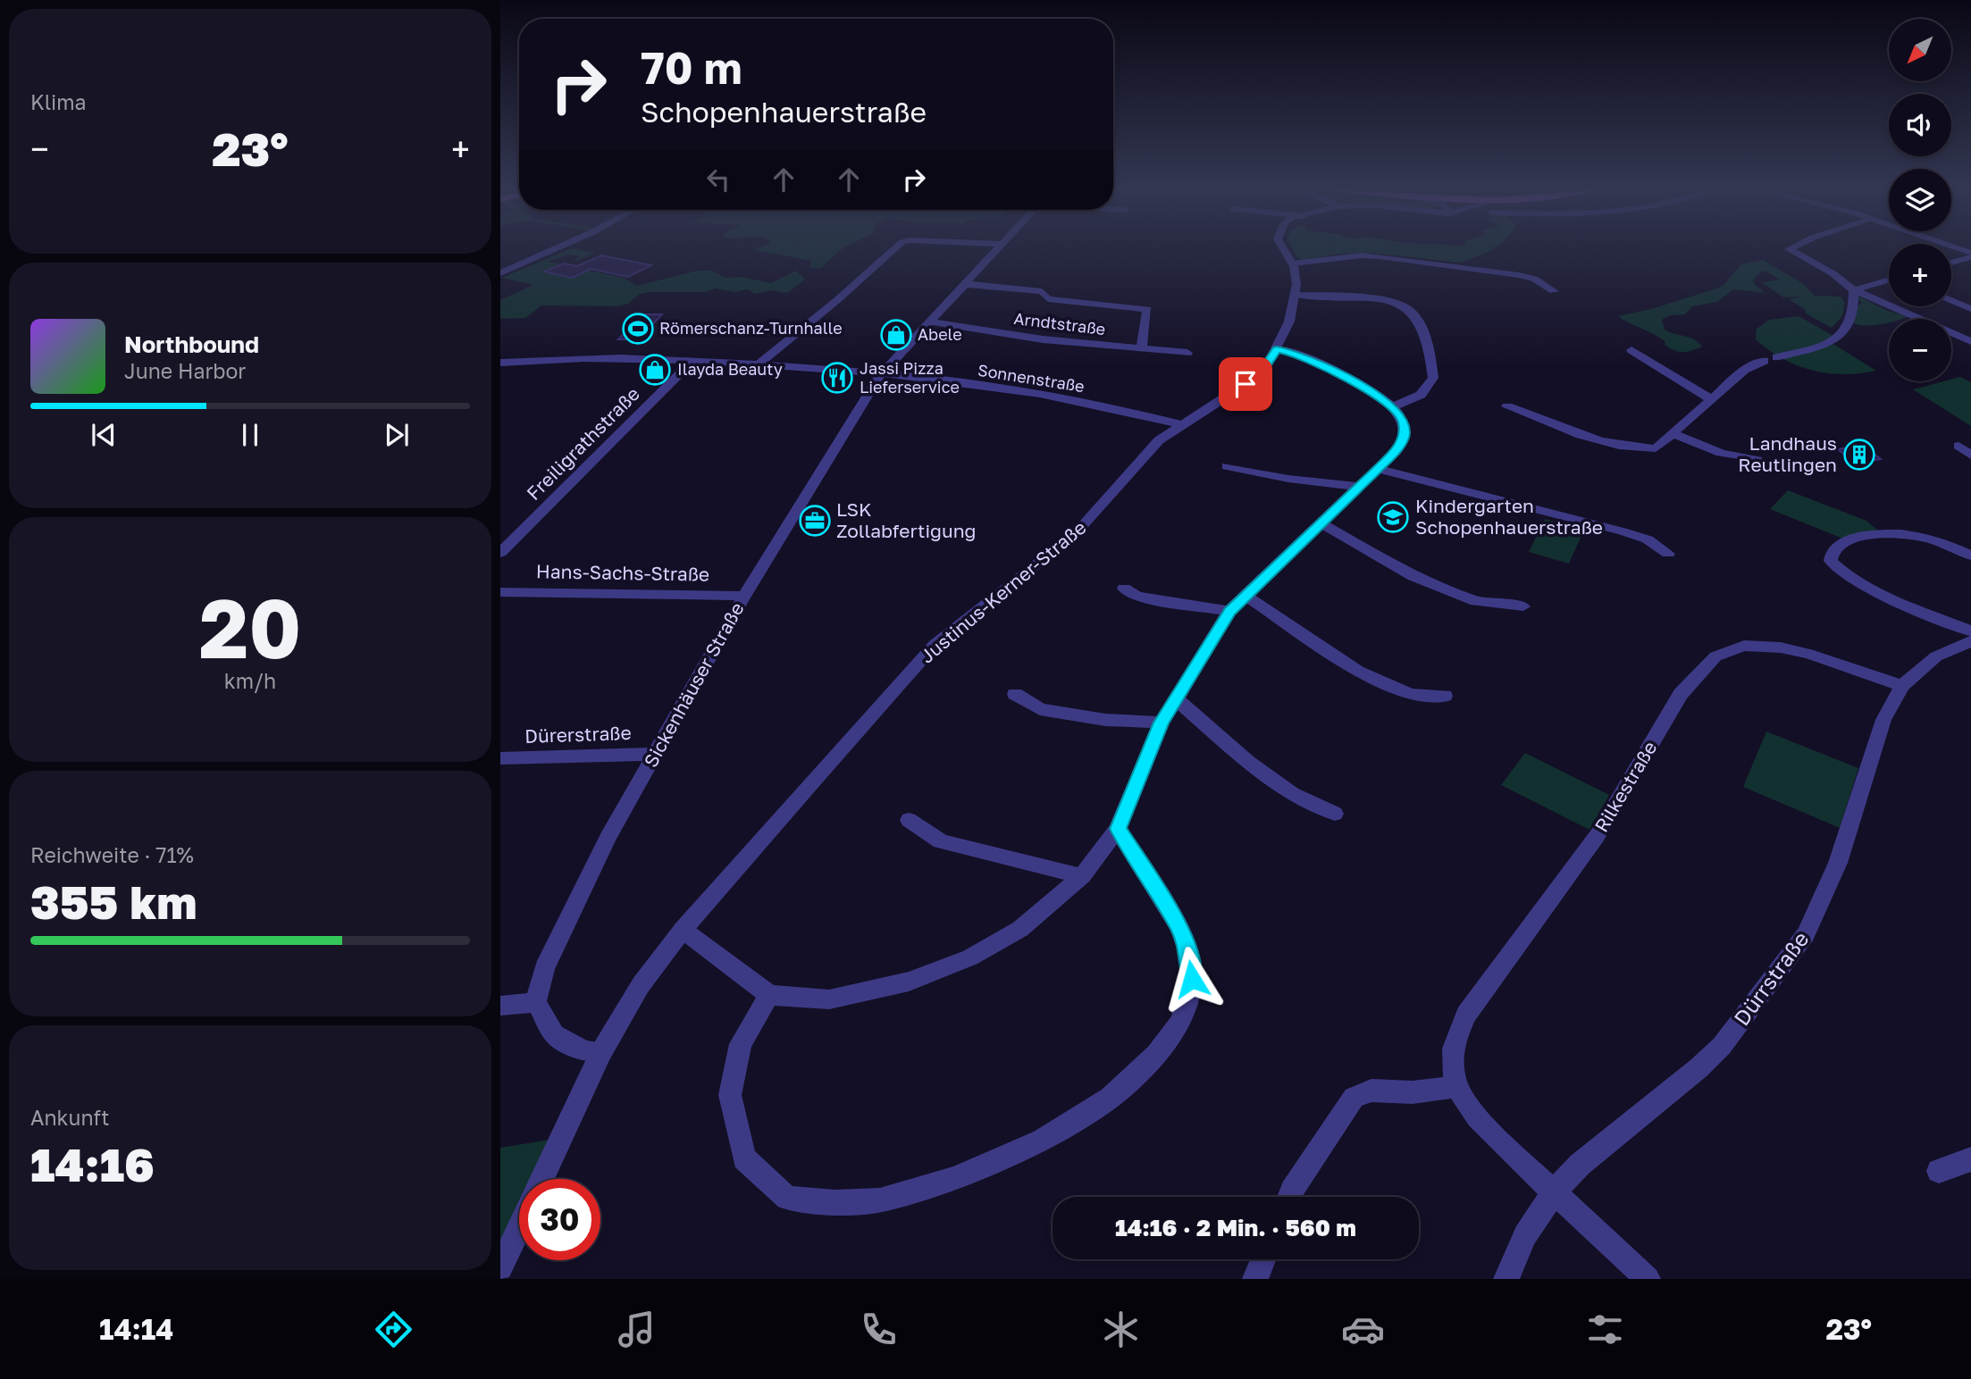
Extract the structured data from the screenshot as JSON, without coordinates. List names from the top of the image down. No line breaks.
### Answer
{"streets":{"street":["Arndtstraße","Sonnenstraße","Freiligrathstraße","Hans-Sachs-Straße","Justinus-Kerner-Straße","Sickenhäuser Straße","Dürerstraße","Rilkestraße","Dürrstraße"]},"crossings":[["Arndtstraße","Sickenhäuser Straße"],["Sonnenstraße","Freiligrathstraße"],["Sonnenstraße","Justinus-Kerner-Straße"],["Sonnenstraße","Sickenhäuser Straße"],["Hans-Sachs-Straße","Sickenhäuser Straße"],["Sickenhäuser Straße","Dürerstraße"],["Rilkestraße","Dürrstraße"]],"places":{"sports":["Römerschanz-Turnhalle"],"shop":["Abele","Ilayda Beauty"],"restaurant":["Jassi Pizza Lieferservice"],"building":["Landhaus Reutlingen"],"school or university":["Kindergarten Schopenhauerstraße"],"office":["LSK Zollabfertigung"]},"north":"bottom left","page":{"tile":["Klima",["20","km/h"],["Reichweite · 71%","355 km"],["Ankunft","14:16"]],"map_buttons":["+","−"],"turn":["70 m","Schopenhauerstraße"],"heat":["−","23°","+"],"song":["Northbound","June Harbor"],"limit":"30","trip":"14:16 · 2 Min. · 560 m","tabs":["14:14","23°"]}}
